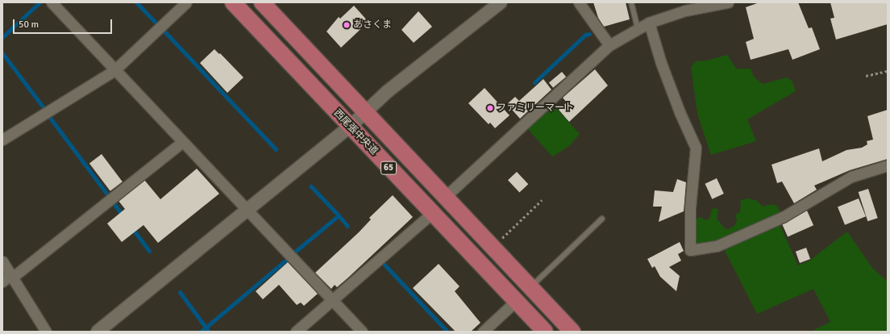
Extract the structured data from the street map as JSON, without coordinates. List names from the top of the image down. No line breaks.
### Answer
{"streets":{"main road":["西尾張中央道","65"]},"places":["あさくま","ファミリーマート"],"scale_bar":"50 m"}
